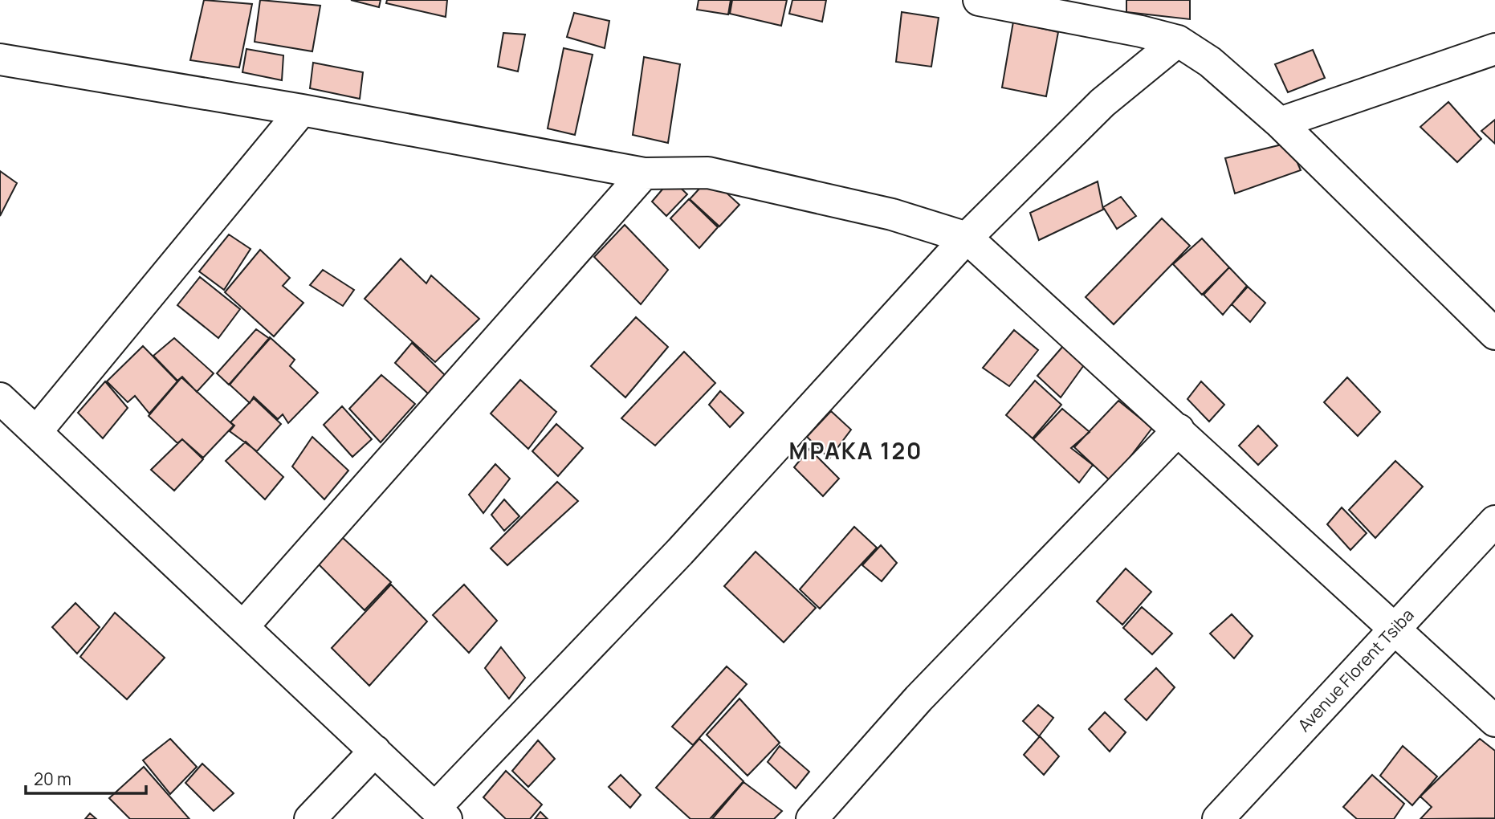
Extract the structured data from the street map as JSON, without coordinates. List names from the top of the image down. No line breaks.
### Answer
{"streets":{"street":["Avenue Florent Tsiba"]},"districts":["MPAKA 120"],"scale_bar":"20 m"}
